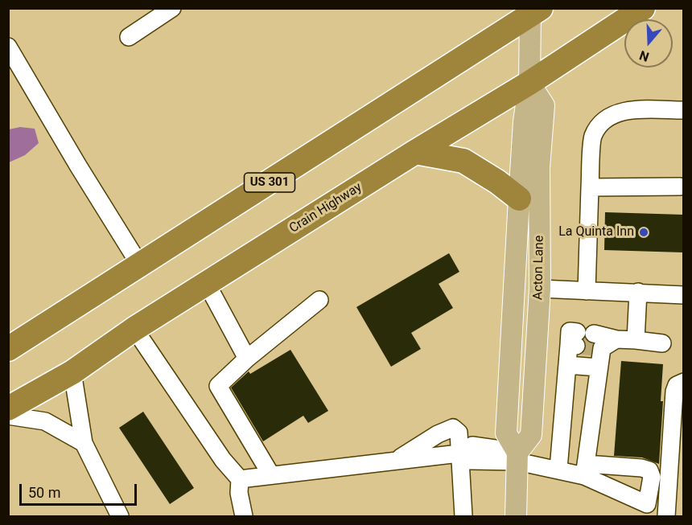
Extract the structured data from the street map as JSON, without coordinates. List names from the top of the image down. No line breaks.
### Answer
{"streets":{"highway":["US 301","Crain Highway"],"main road":["Acton Lane"]},"crossings":[["US 301","Acton Lane"],["Crain Highway","Acton Lane"]],"places":["La Quinta Inn"],"scale_bar":"50 m","north":"bottom"}
